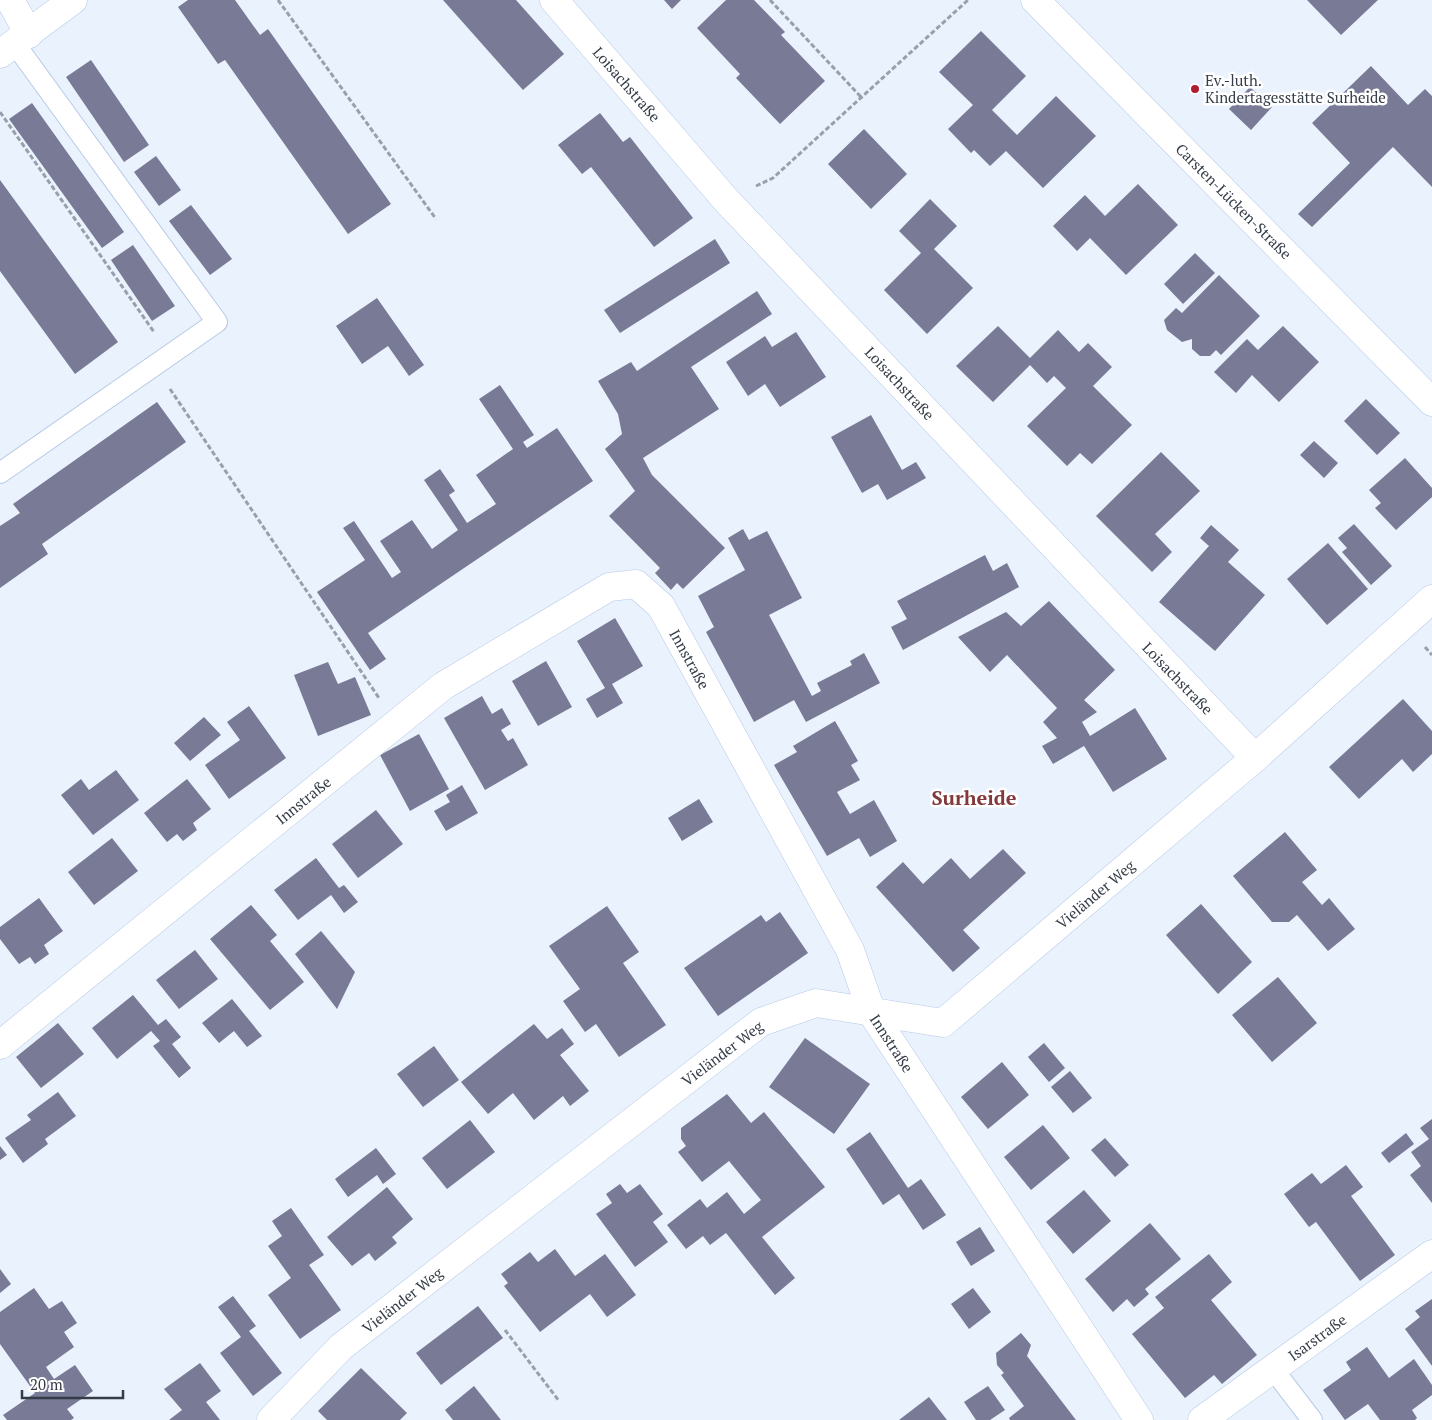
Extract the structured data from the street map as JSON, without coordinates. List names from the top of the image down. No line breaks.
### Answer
{"streets":{"street":["Loisachstraße","Carsten-Lücken-Straße","Innstraße","Vieländer Weg","Isarstraße"]},"crossings":[["Loisachstraße","Vieländer Weg"],["Innstraße","Vieländer Weg"]],"districts":["Surheide"],"places":["Ev.-luth. Kindertagesstätte Surheide"],"scale_bar":"20 m"}
